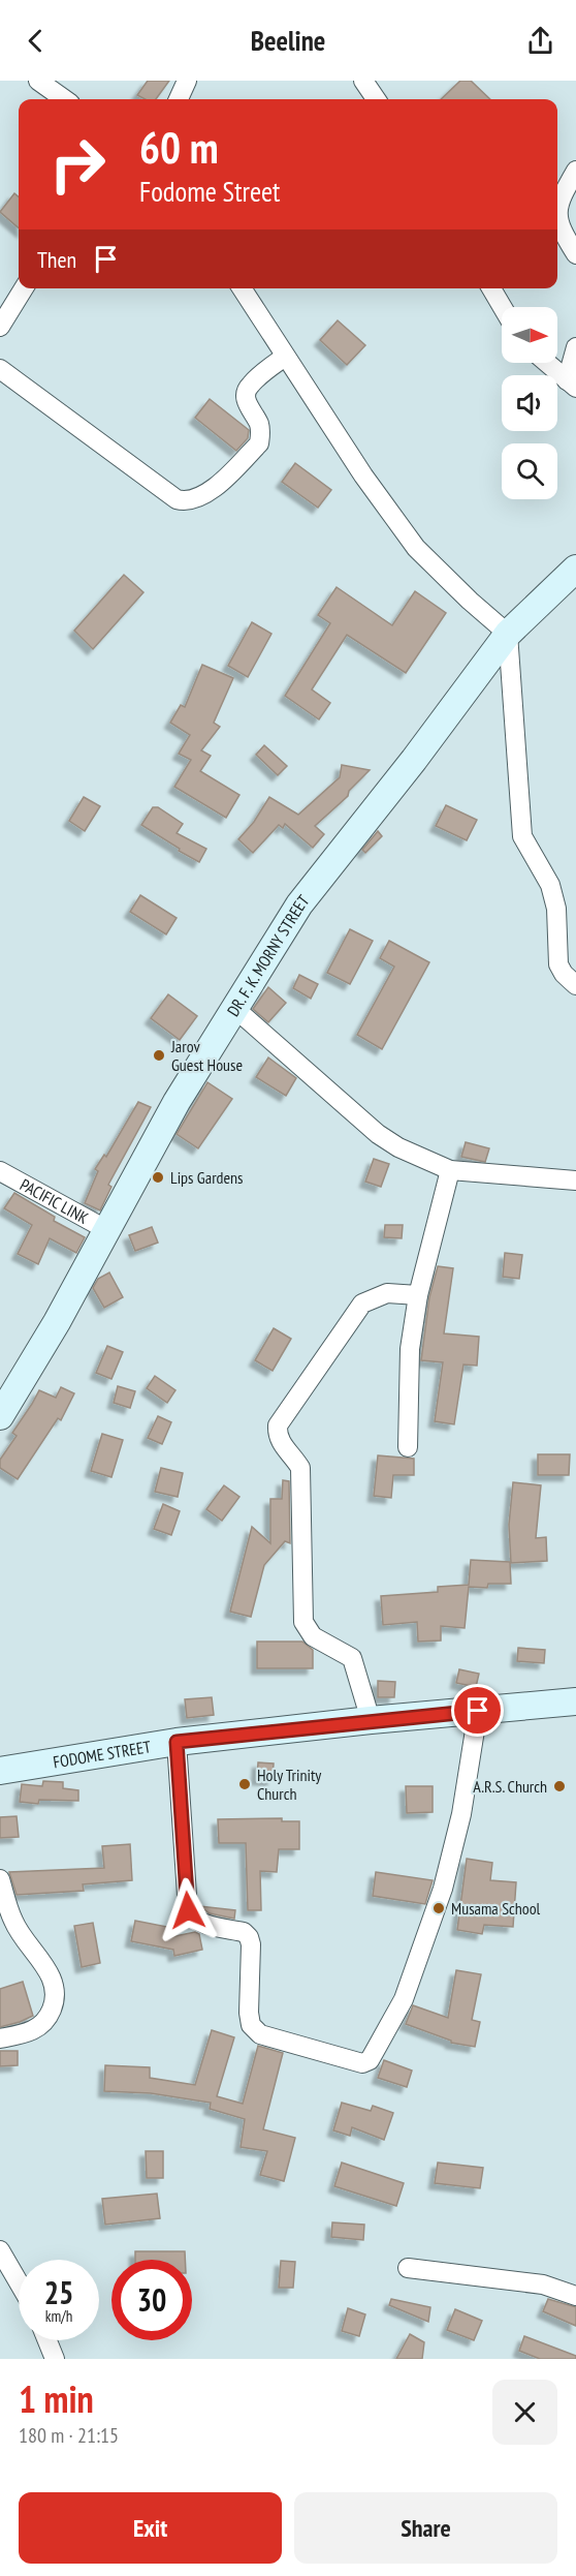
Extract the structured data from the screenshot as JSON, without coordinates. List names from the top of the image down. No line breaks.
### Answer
{"streets":{"street":["DR. F. K. MORNY STREET","PACIFIC LINK","FODOME STREET"]},"crossings":[["DR. F. K. MORNY STREET","PACIFIC LINK"]],"places":["Jarov Guest House","Lips Gardens","Holy Trinity Church","A.R.S. Church","Musama School"],"north":"right","page":{"header":"Beeline","turn":["60 m","Fodome Street"],"then":"Then","speed":"25 km/h","limit":"30","heading":["1 min","180 m · 21:15"],"buttons":["Exit","Share"]}}
